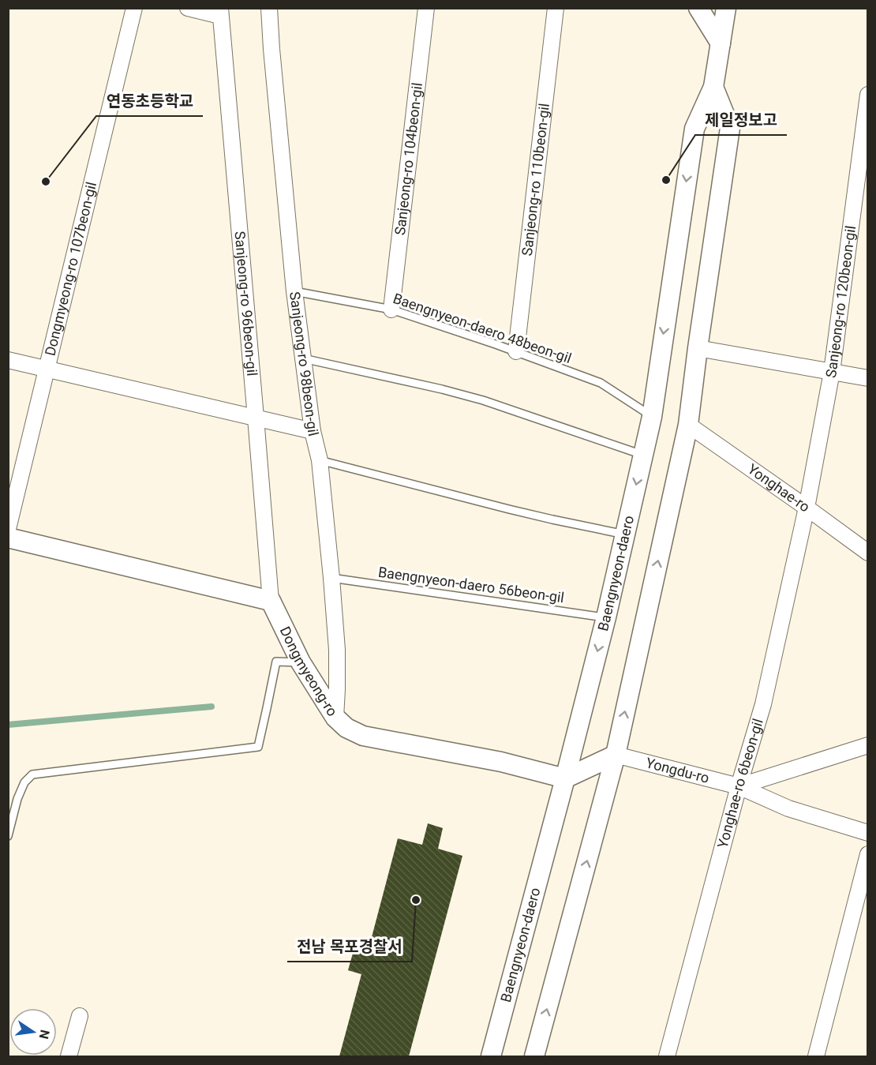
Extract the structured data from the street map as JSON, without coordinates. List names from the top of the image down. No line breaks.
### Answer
{"streets":{"street":["Sanjeong-ro 104beon-gil","Sanjeong-ro 110beon-gil","Dongmyeong-ro 107beon-gil","Sanjeong-ro 120beon-gil","Sanjeong-ro 96beon-gil","Sanjeong-ro 98beon-gil","Yonghae-ro","Baengnyeon-daero","Dongmyeong-ro","Yongdu-ro","Yonghae-ro 6beon-gil"],"lane":["Baengnyeon-daero 48beon-gil","Baengnyeon-daero 56beon-gil"]},"crossings":[["Sanjeong-ro 104beon-gil","Baengnyeon-daero 48beon-gil"],["Sanjeong-ro 110beon-gil","Baengnyeon-daero 48beon-gil"],["Sanjeong-ro 120beon-gil","Yonghae-ro"],["Sanjeong-ro 120beon-gil","Yonghae-ro 6beon-gil"],["Sanjeong-ro 96beon-gil","Dongmyeong-ro"],["Baengnyeon-daero 48beon-gil","Sanjeong-ro 98beon-gil"],["Baengnyeon-daero 48beon-gil","Baengnyeon-daero"],["Sanjeong-ro 98beon-gil","Baengnyeon-daero 56beon-gil"],["Sanjeong-ro 98beon-gil","Dongmyeong-ro"],["Yonghae-ro","Yonghae-ro 6beon-gil"],["Baengnyeon-daero","Baengnyeon-daero 56beon-gil"],["Baengnyeon-daero","Dongmyeong-ro"],["Yongdu-ro","Yonghae-ro 6beon-gil"]],"places":["제일정보고","연동초등학교","전남 목포경찰서"],"north":"right"}
